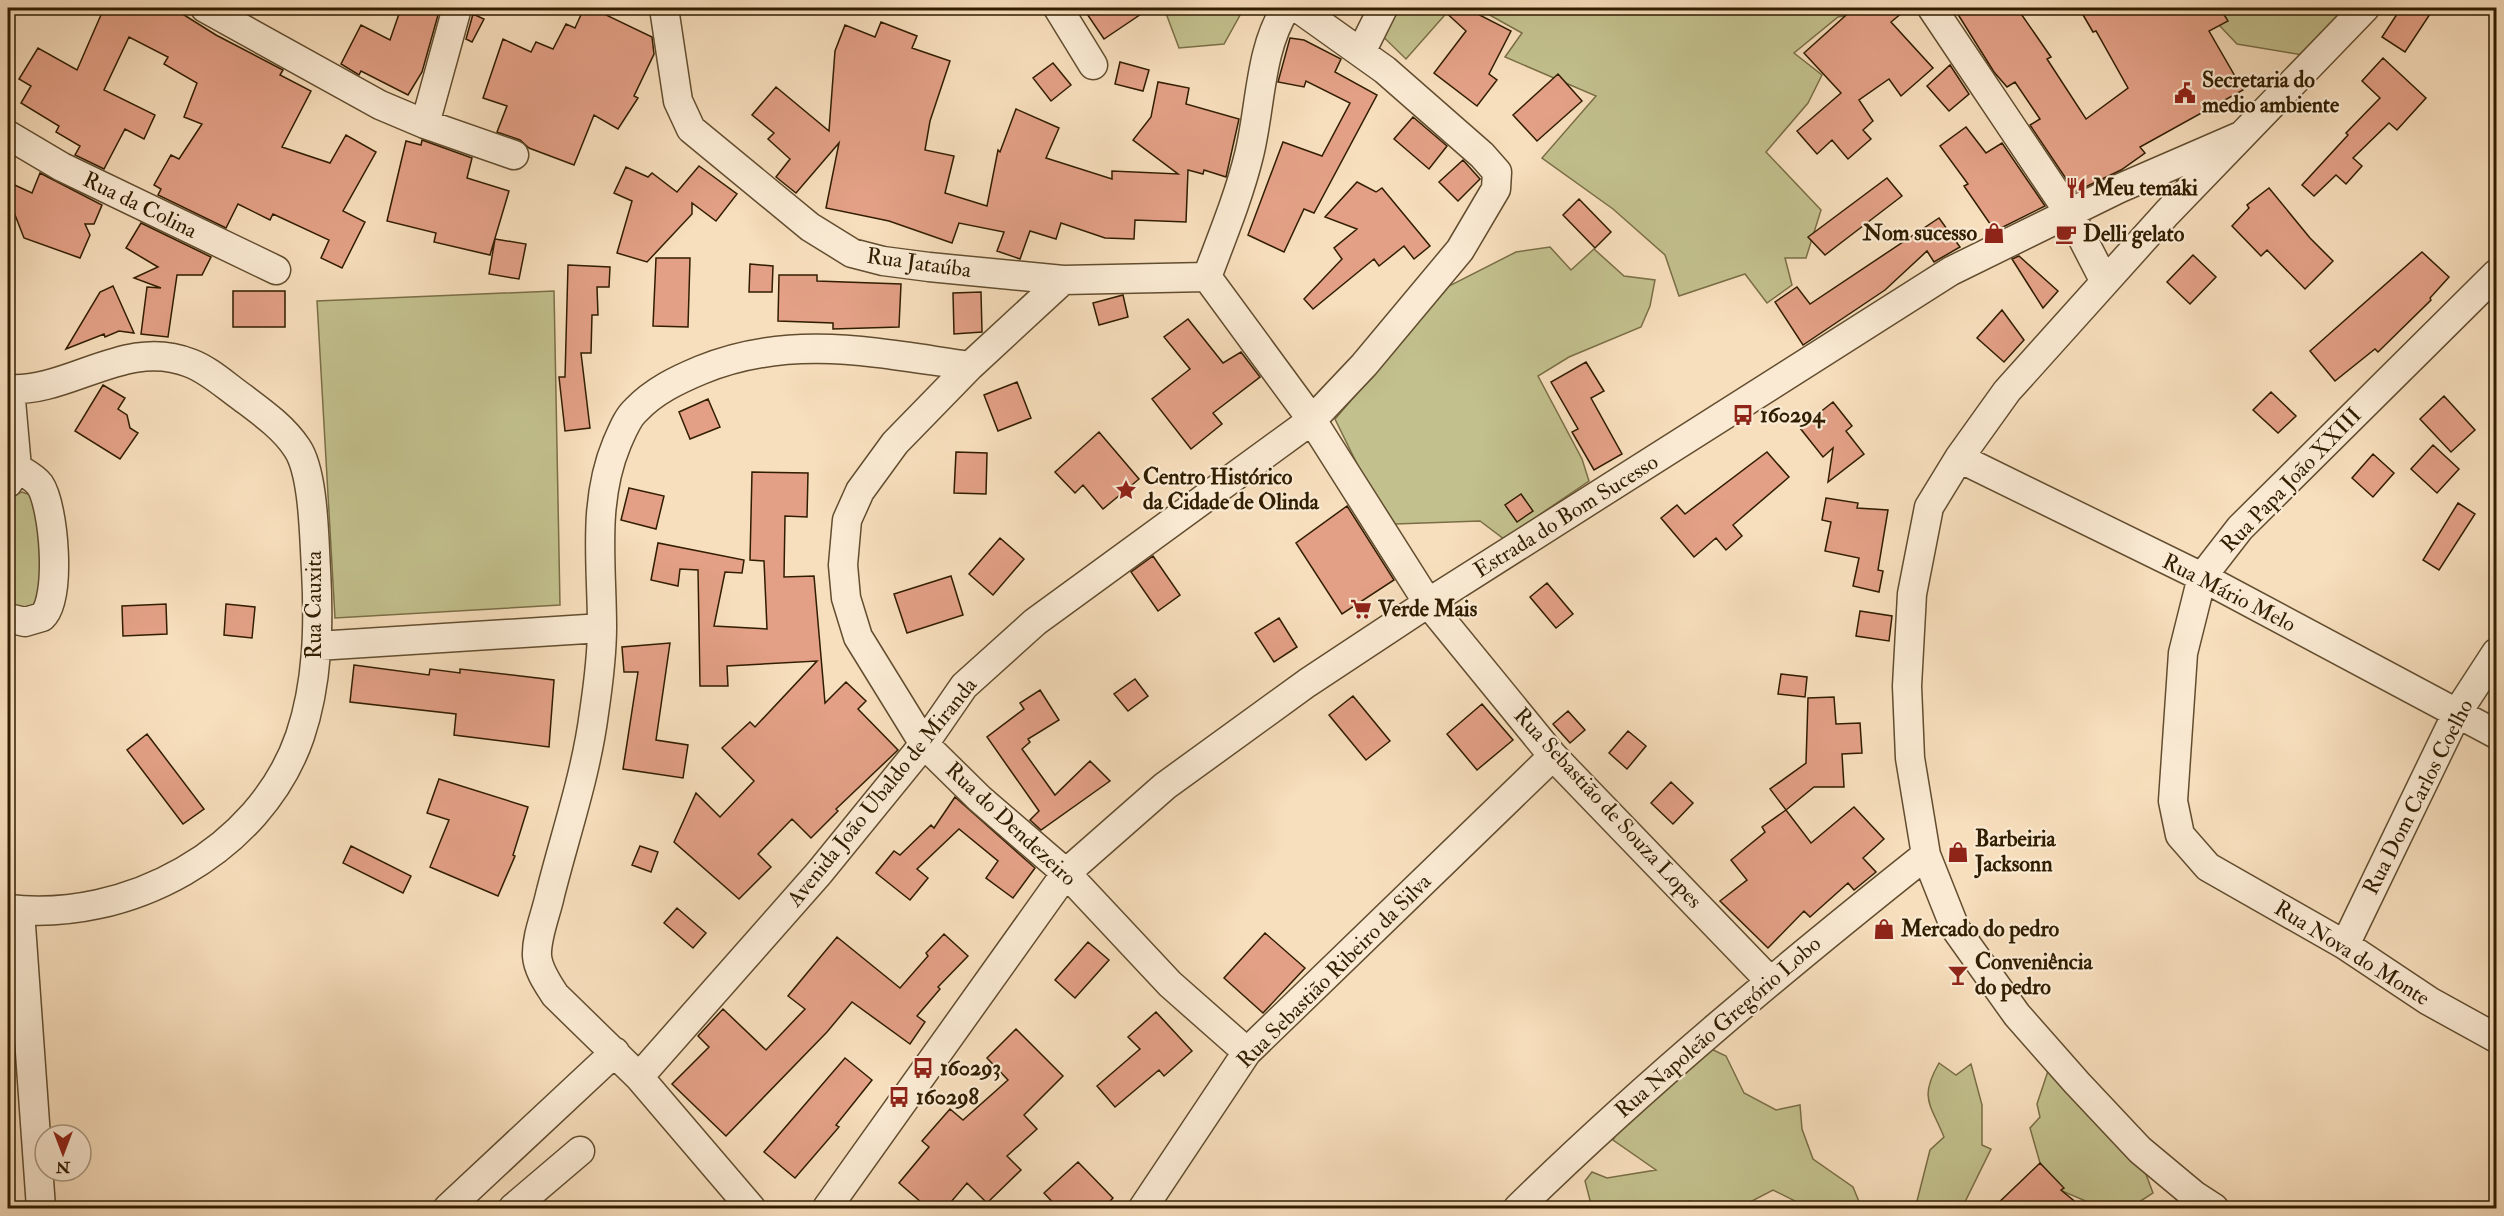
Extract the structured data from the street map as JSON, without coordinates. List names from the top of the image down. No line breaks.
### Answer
{"streets":{"street":["Rua da Colina","Rua Jataúba","Rua Papa João XXIII","Estrada do Bom Sucesso","Rua Mário Melo","Rua Cauxita","Avenida João Ubaldo de Miranda","Rua Dom Carlos Coelho","Rua Sebastião de Souza Lopes","Rua do Dendezeiro","Rua Nova do Monte","Rua Sebastião Ribeiro da Silva","Rua Napoleão Gregório Lobo"]},"crossings":[["Rua Jataúba","Rua Sebastião de Souza Lopes"],["Rua Jataúba","Rua do Dendezeiro"],["Rua Papa João XXIII","Rua Mário Melo"],["Rua Papa João XXIII","Rua Nova do Monte"],["Estrada do Bom Sucesso","Rua Sebastião de Souza Lopes"],["Estrada do Bom Sucesso","Rua do Dendezeiro"],["Rua Mário Melo","Rua Dom Carlos Coelho"],["Avenida João Ubaldo de Miranda","Rua Sebastião de Souza Lopes"],["Avenida João Ubaldo de Miranda","Rua do Dendezeiro"],["Rua Dom Carlos Coelho","Rua Nova do Monte"],["Rua Sebastião de Souza Lopes","Rua Sebastião Ribeiro da Silva"],["Rua Sebastião de Souza Lopes","Rua Napoleão Gregório Lobo"],["Rua do Dendezeiro","Rua Sebastião Ribeiro da Silva"]],"places":{"public building":["Secretaria do medio ambiente"],"restaurant":["Meu temaki"],"shop":["Nom sucesso","Barbeiria Jacksonn","Mercado do pedro"],"cafe":["Delli gelato"],"bus stop":["160294","160293","160298"],"place":["Centro Histórico da Cidade de Olinda"],"supermarket":["Verde Mais"],"bar":["Conveniência do pedro"]},"north":"bottom"}
